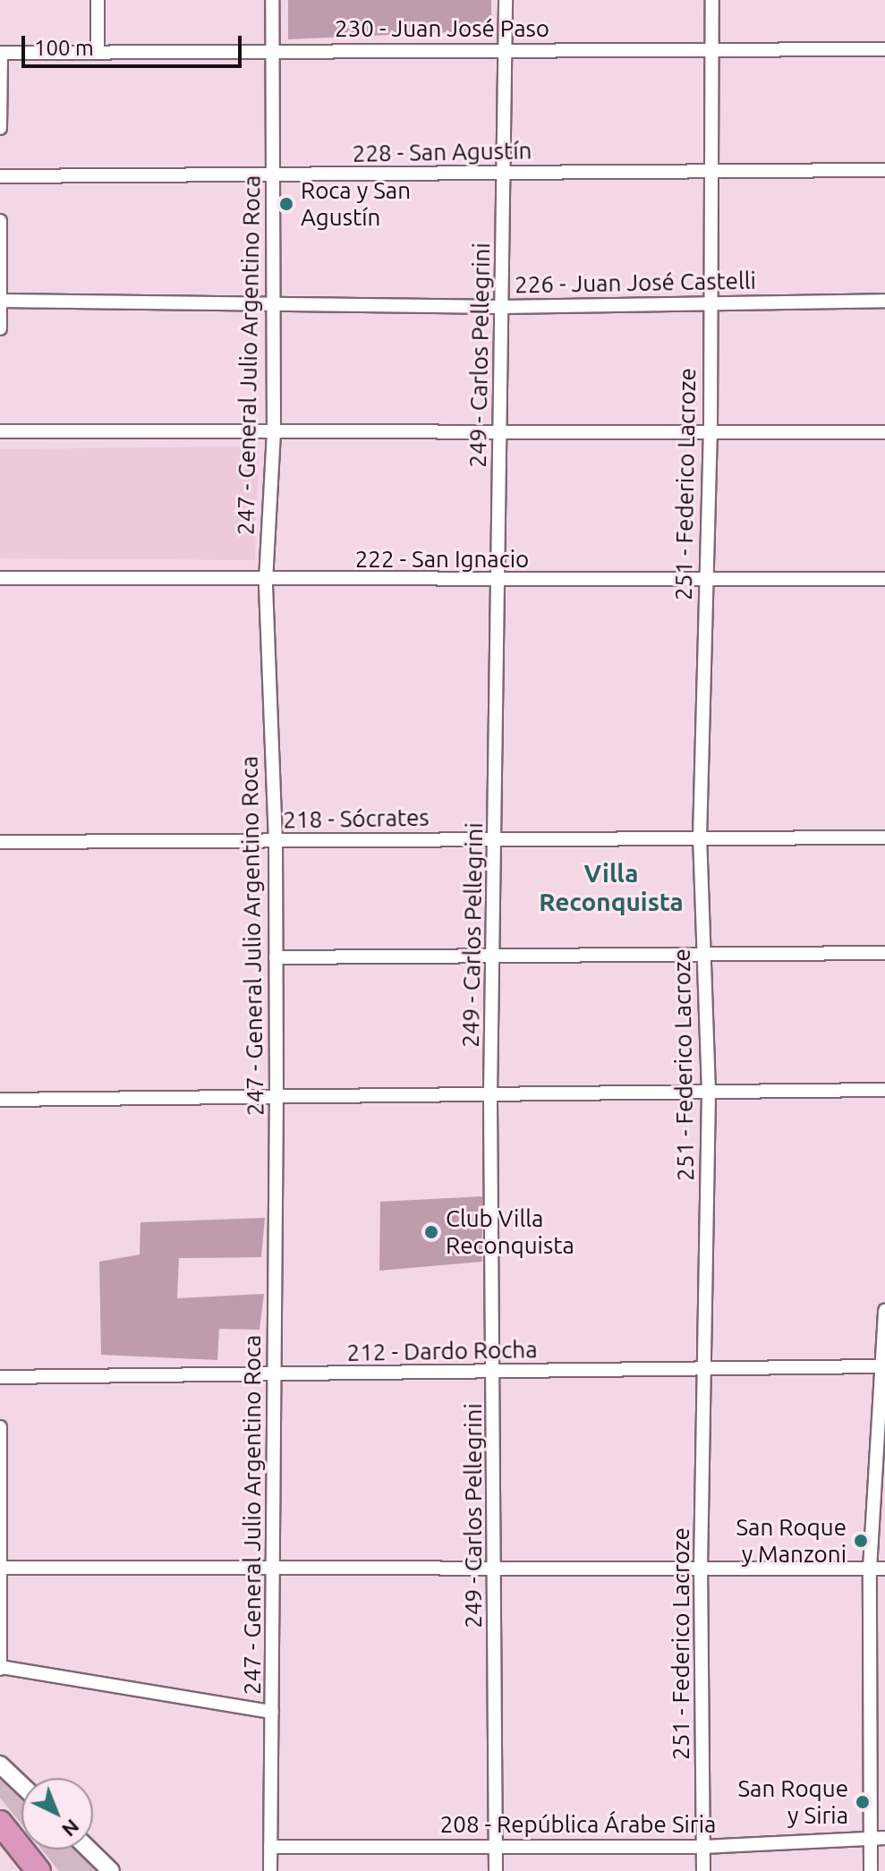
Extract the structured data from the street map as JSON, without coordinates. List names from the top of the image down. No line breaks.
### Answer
{"streets":{"street":["230 - Juan José Paso","228 - San Agustín","226 - Juan José Castelli","247 - General Julio Argentino Roca","249 - Carlos Pellegrini","251 - Federico Lacroze","222 - San Ignacio","218 - Sócrates","212 - Dardo Rocha","208 - República Árabe Siria"]},"crossings":[["230 - Juan José Paso","247 - General Julio Argentino Roca"],["230 - Juan José Paso","249 - Carlos Pellegrini"],["230 - Juan José Paso","251 - Federico Lacroze"],["228 - San Agustín","247 - General Julio Argentino Roca"],["228 - San Agustín","249 - Carlos Pellegrini"],["228 - San Agustín","251 - Federico Lacroze"],["226 - Juan José Castelli","247 - General Julio Argentino Roca"],["226 - Juan José Castelli","249 - Carlos Pellegrini"],["226 - Juan José Castelli","251 - Federico Lacroze"],["247 - General Julio Argentino Roca","222 - San Ignacio"],["247 - General Julio Argentino Roca","218 - Sócrates"],["247 - General Julio Argentino Roca","212 - Dardo Rocha"],["247 - General Julio Argentino Roca","208 - República Árabe Siria"],["249 - Carlos Pellegrini","222 - San Ignacio"],["249 - Carlos Pellegrini","218 - Sócrates"],["249 - Carlos Pellegrini","212 - Dardo Rocha"],["249 - Carlos Pellegrini","208 - República Árabe Siria"],["251 - Federico Lacroze","222 - San Ignacio"],["251 - Federico Lacroze","218 - Sócrates"],["251 - Federico Lacroze","212 - Dardo Rocha"],["251 - Federico Lacroze","208 - República Árabe Siria"]],"districts":["Villa Reconquista"],"places":["Roca y San Agustín","Club Villa Reconquista","San Roque y Manzoni","San Roque y Siria"],"scale_bar":"100 m","north":"bottom right"}
